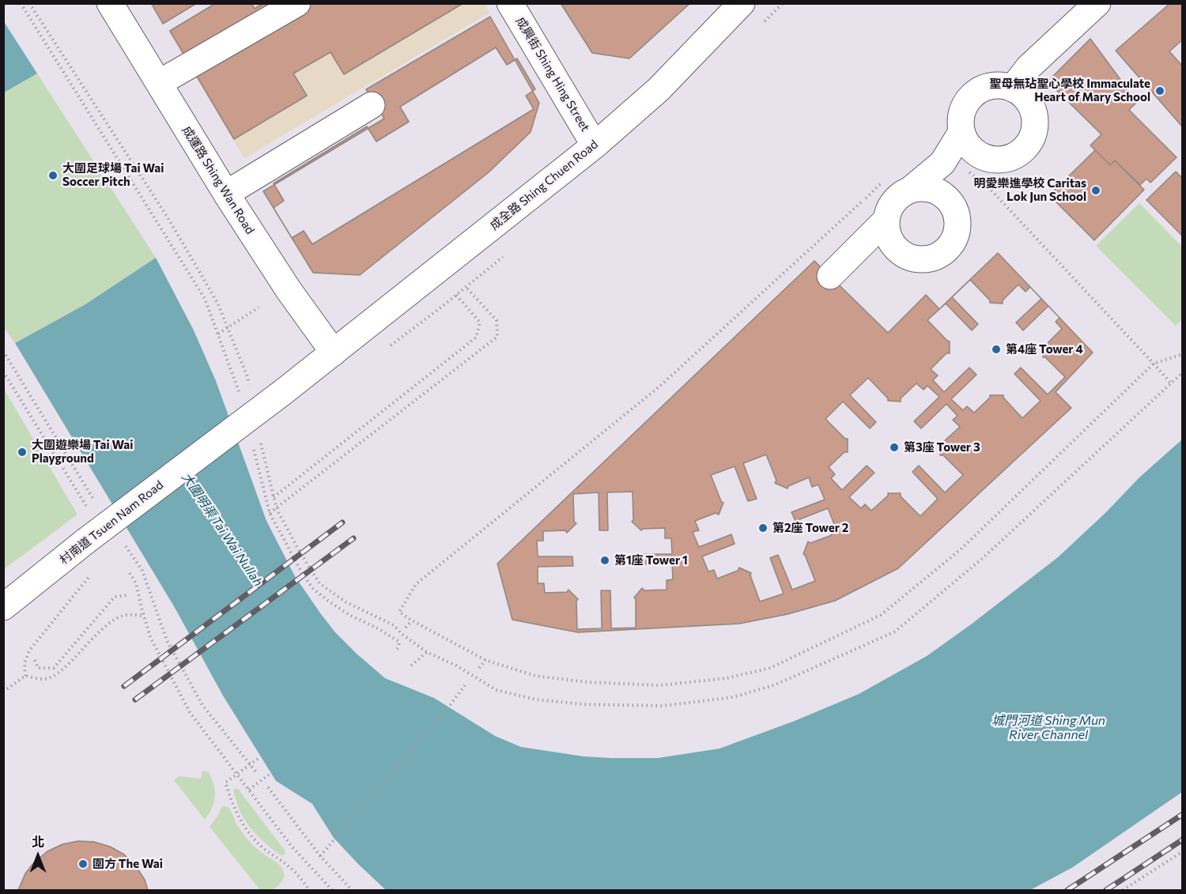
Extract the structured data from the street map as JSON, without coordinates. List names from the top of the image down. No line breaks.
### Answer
{"streets":{"street":["成興街 Shing Hing Street","成運路 Shing Wan Road","成全路 Shing Chuen Road","村南道 Tsuen Nam Road"]},"crossings":[["成興街 Shing Hing Street","成全路 Shing Chuen Road"],["成運路 Shing Wan Road","成全路 Shing Chuen Road"],["成運路 Shing Wan Road","村南道 Tsuen Nam Road"],["成全路 Shing Chuen Road","村南道 Tsuen Nam Road"]],"water":["大圍明渠 Tai Wai Nullah","城門河道 Shing Mun River Channel"],"places":["聖母無玷聖心學校 Immaculate Heart of Mary School","大圍足球場 Tai Wai Soccer Pitch","明愛樂進學校 Caritas Lok Jun School","第4座 Tower 4","第3座 Tower 3","大圍遊樂場 Tai Wai Playground","第2座 Tower 2","第1座 Tower 1","圍方 The Wai"],"north":"top"}
